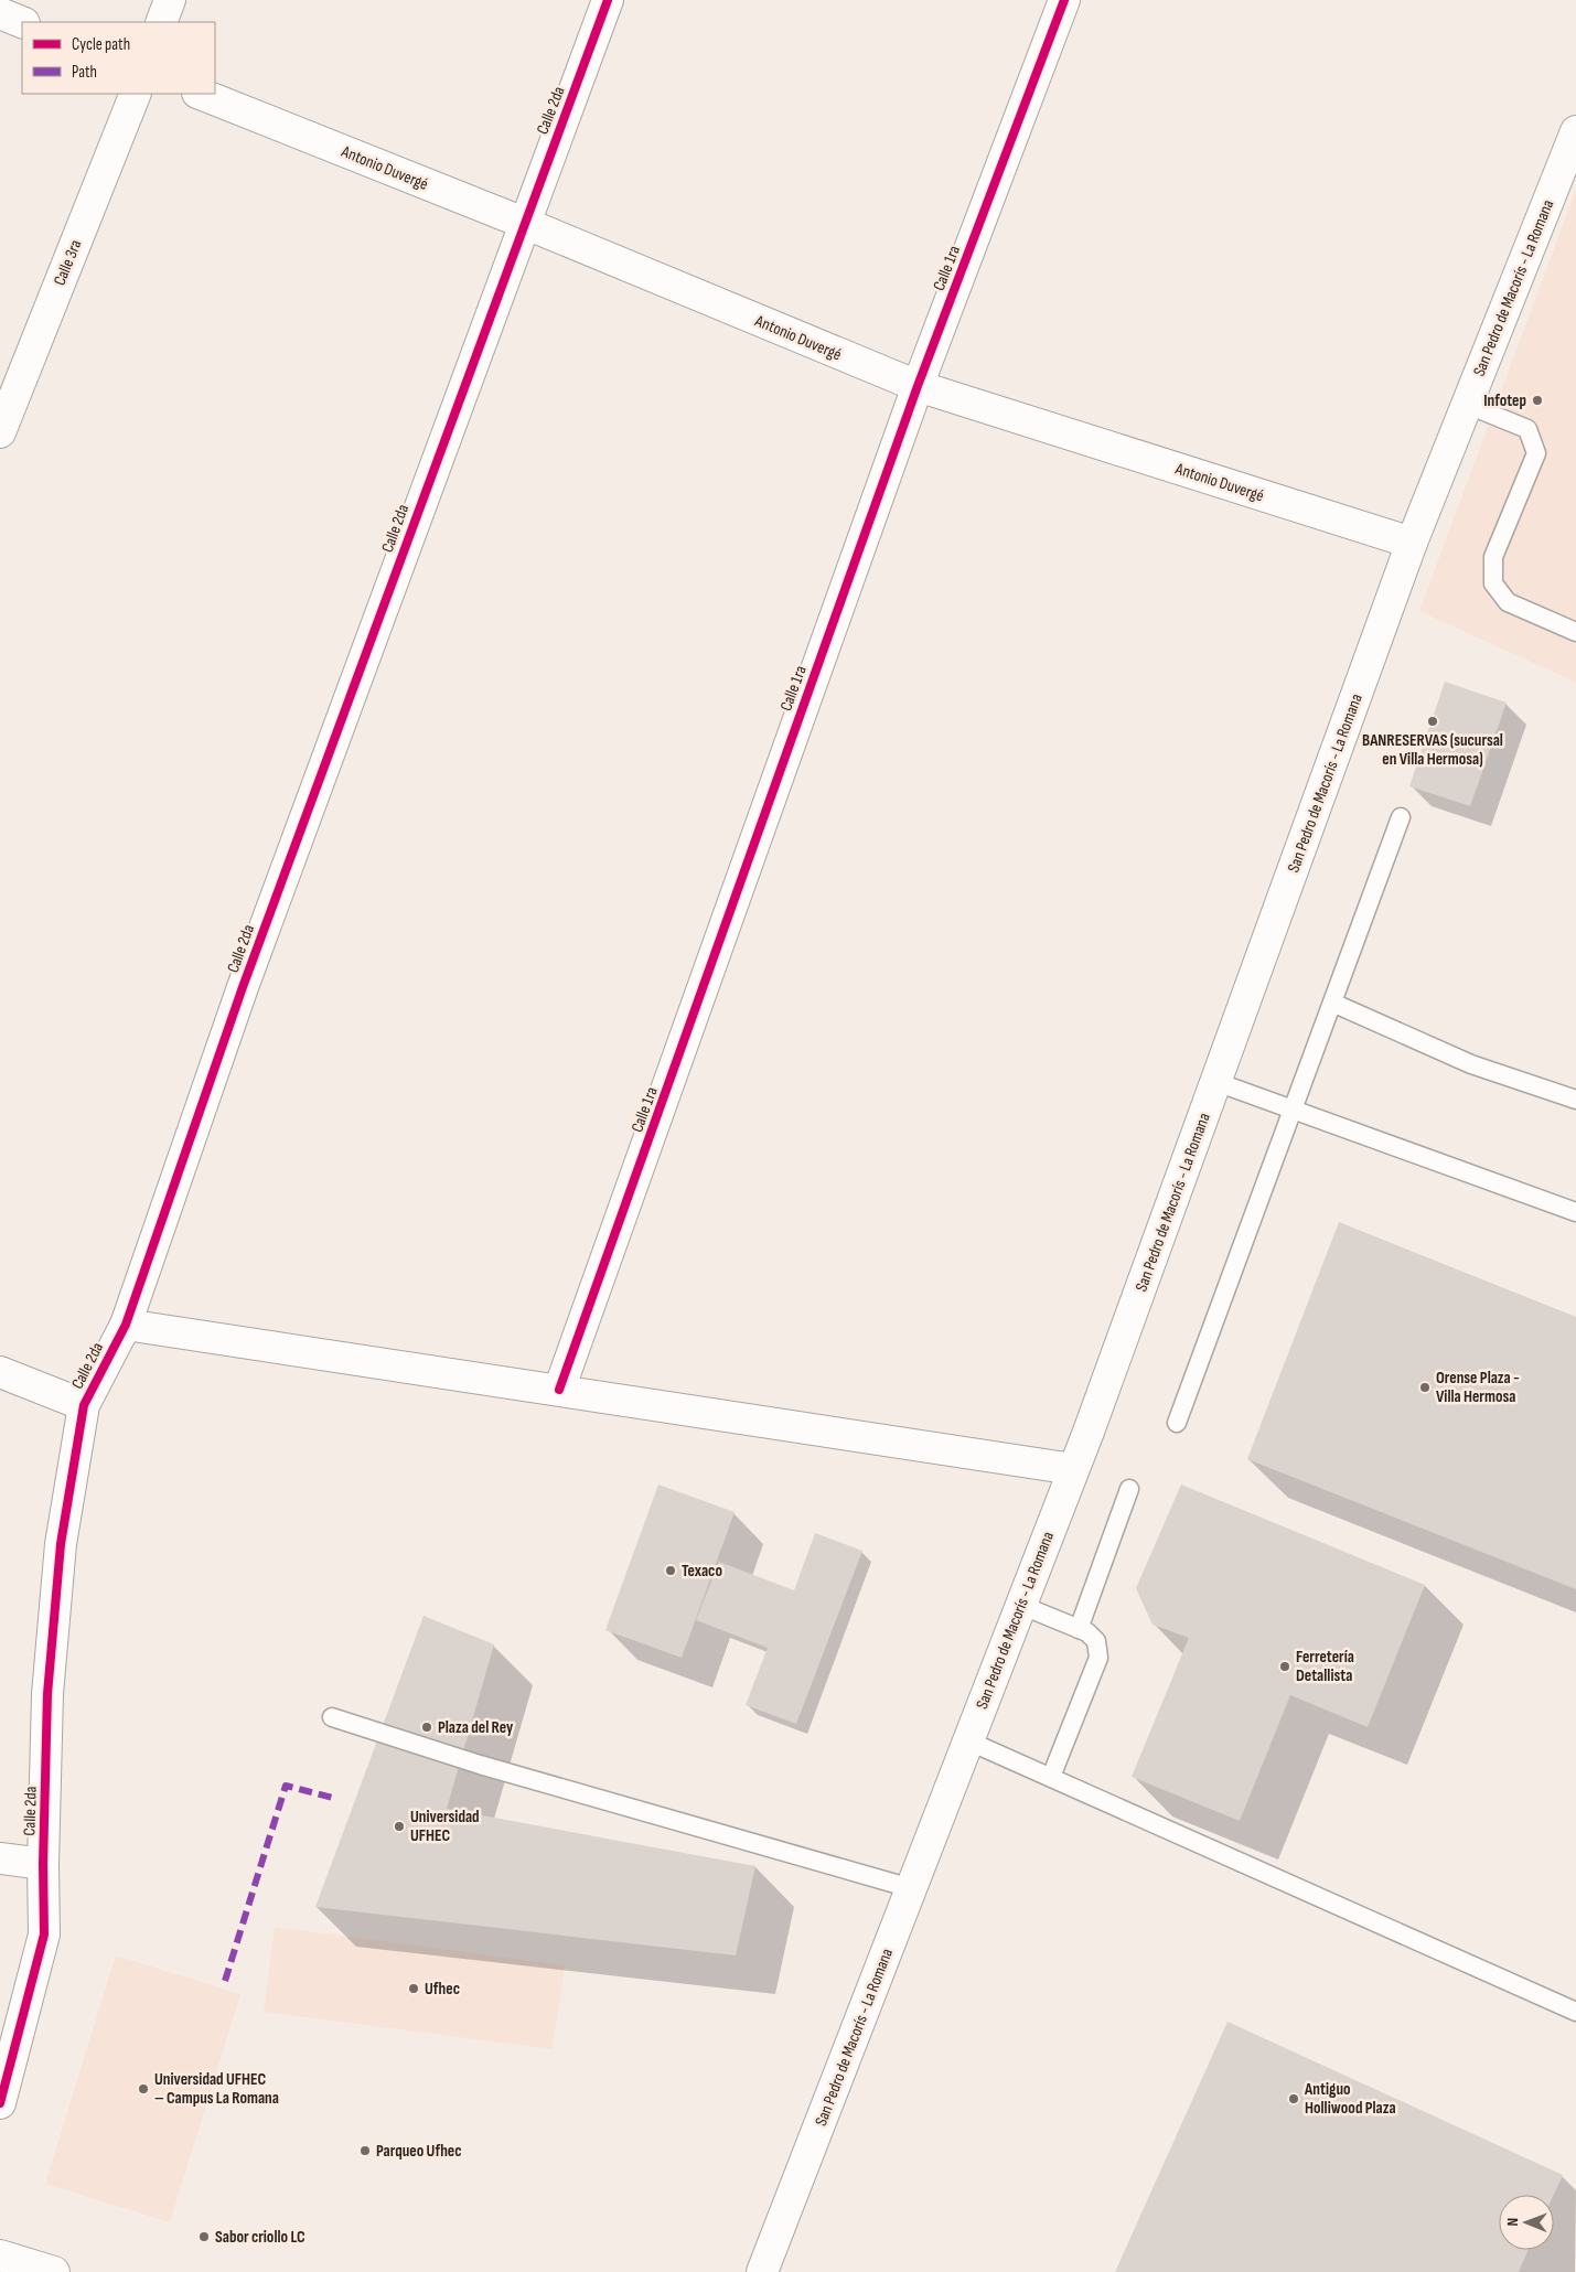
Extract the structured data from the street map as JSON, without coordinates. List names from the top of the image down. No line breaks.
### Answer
{"streets":{"street":["Calle 2da","Antonio Duvergé","Calle 3ra","Calle 1ra","San Pedro de Macorís - La Romana"]},"crossings":[["Calle 2da","Antonio Duvergé"],["Antonio Duvergé","Calle 1ra"],["Antonio Duvergé","San Pedro de Macorís - La Romana"]],"places":["Infotep","BANRESERVAS (sucursal en Villa Hermosa)","Orense Plaza - Villa Hermosa","Texaco","Ferretería Detallista","Plaza del Rey","Universidad UFHEC","Ufhec","Universidad UFHEC – Campus La Romana","Antiguo Holliwood Plaza","Parqueo Ufhec","Sabor criollo LC"],"legend":["Cycle path","Path"],"north":"left"}
